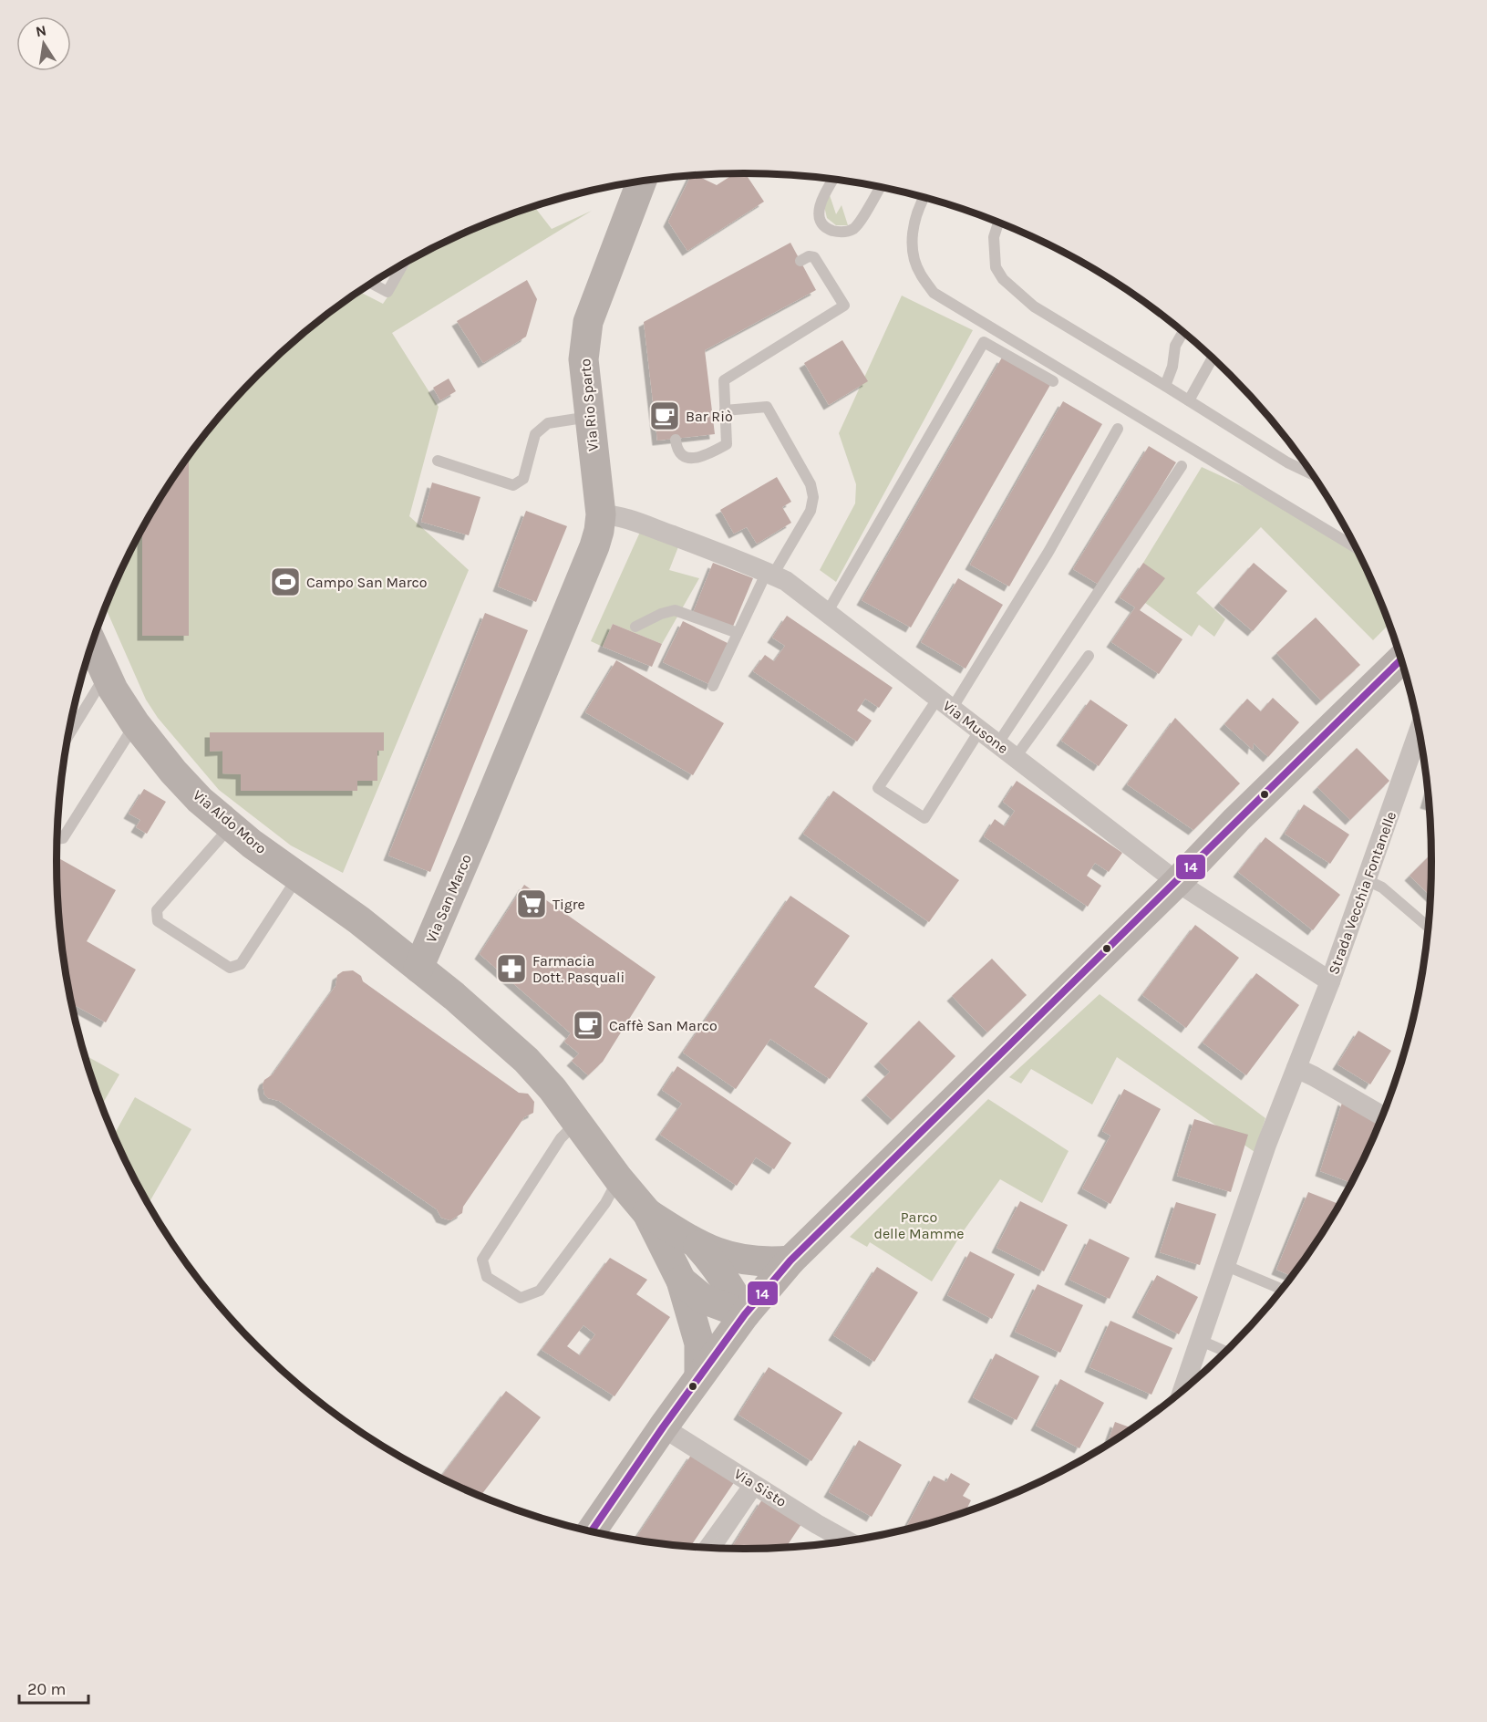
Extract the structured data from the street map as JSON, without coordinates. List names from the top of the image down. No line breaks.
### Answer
{"streets":{"street":["Via Rio Sparto","Via Musone","Via Aldo Moro","Strada Vecchia Fontanelle","Via San Marco","Via Sisto"]},"crossings":[["Via Rio Sparto","Via Musone"],["Via Rio Sparto","Via San Marco"],["Via Musone","Strada Vecchia Fontanelle"],["Via Musone","Via San Marco"],["Via Aldo Moro","Via San Marco"]],"parks":["Parco delle Mamme"],"places":{"cafe":["Bar Riò","Caffè San Marco"],"sports":["Campo San Marco"],"supermarket":["Tigre"],"pharmacy":["Farmacia Dott. Pasquali"]},"lines":["transit line 14"],"scale_bar":"20 m","north":"top"}
